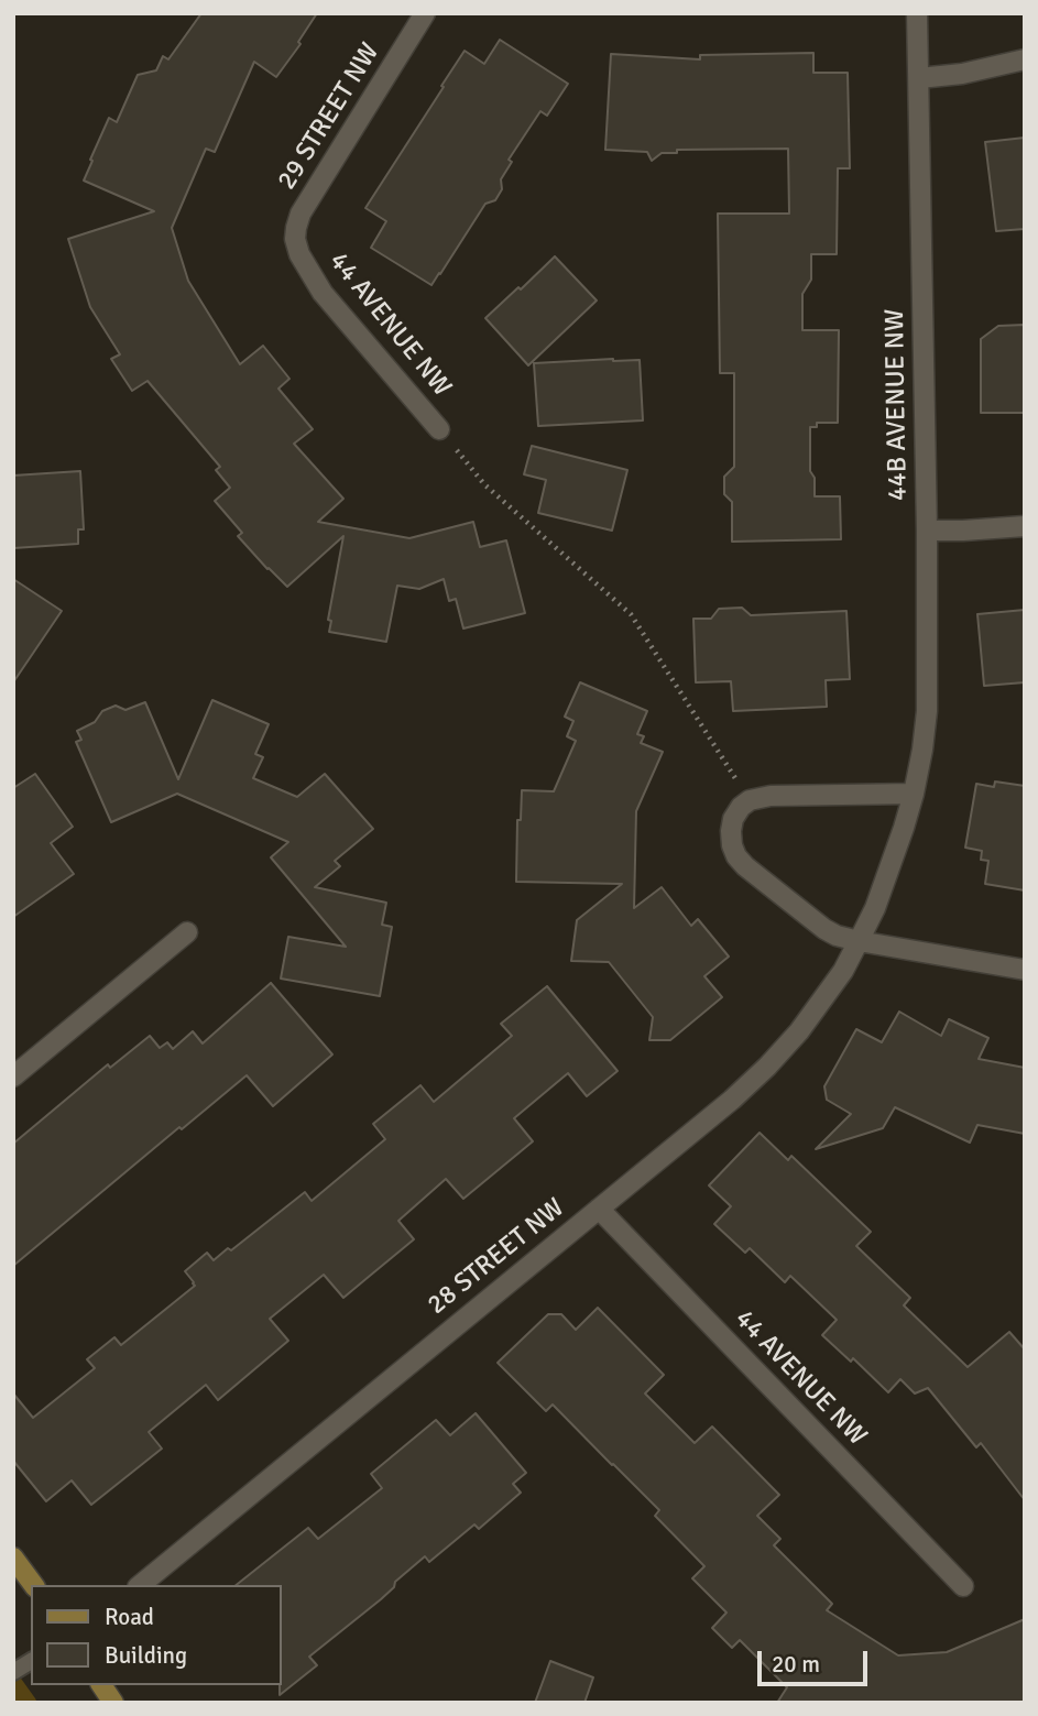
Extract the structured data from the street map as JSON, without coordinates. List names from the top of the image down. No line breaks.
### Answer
{"streets":{"street":["29 STREET NW","44 AVENUE NW","44B AVENUE NW","28 STREET NW"]},"crossings":[["29 STREET NW","44 AVENUE NW"],["44 AVENUE NW","28 STREET NW"],["44B AVENUE NW","28 STREET NW"]],"legend":["Road","Building"],"scale_bar":"20 m"}
